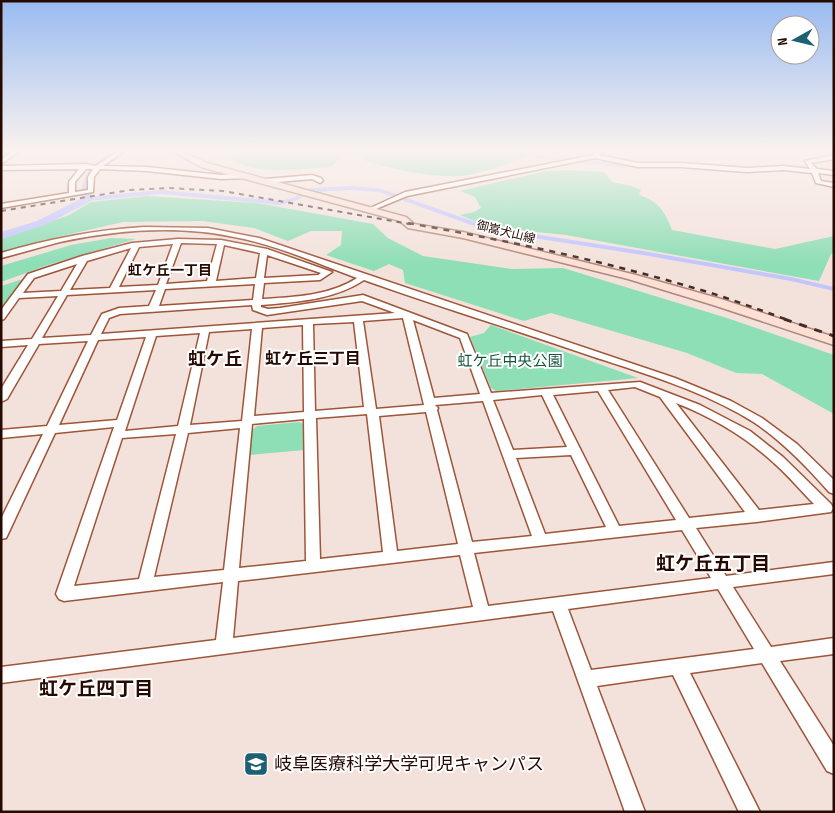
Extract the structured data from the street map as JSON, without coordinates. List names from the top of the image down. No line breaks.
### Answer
{"streets":{"main road":["御嵩犬山線"]},"districts":["虹ケ丘一丁目","虹ケ丘三丁目","虹ケ丘","虹ケ丘五丁目","虹ケ丘四丁目"],"parks":["虹ケ丘中央公園"],"places":{"school or university":["岐阜医療科学大学可児キャンパス"]},"north":"left"}
